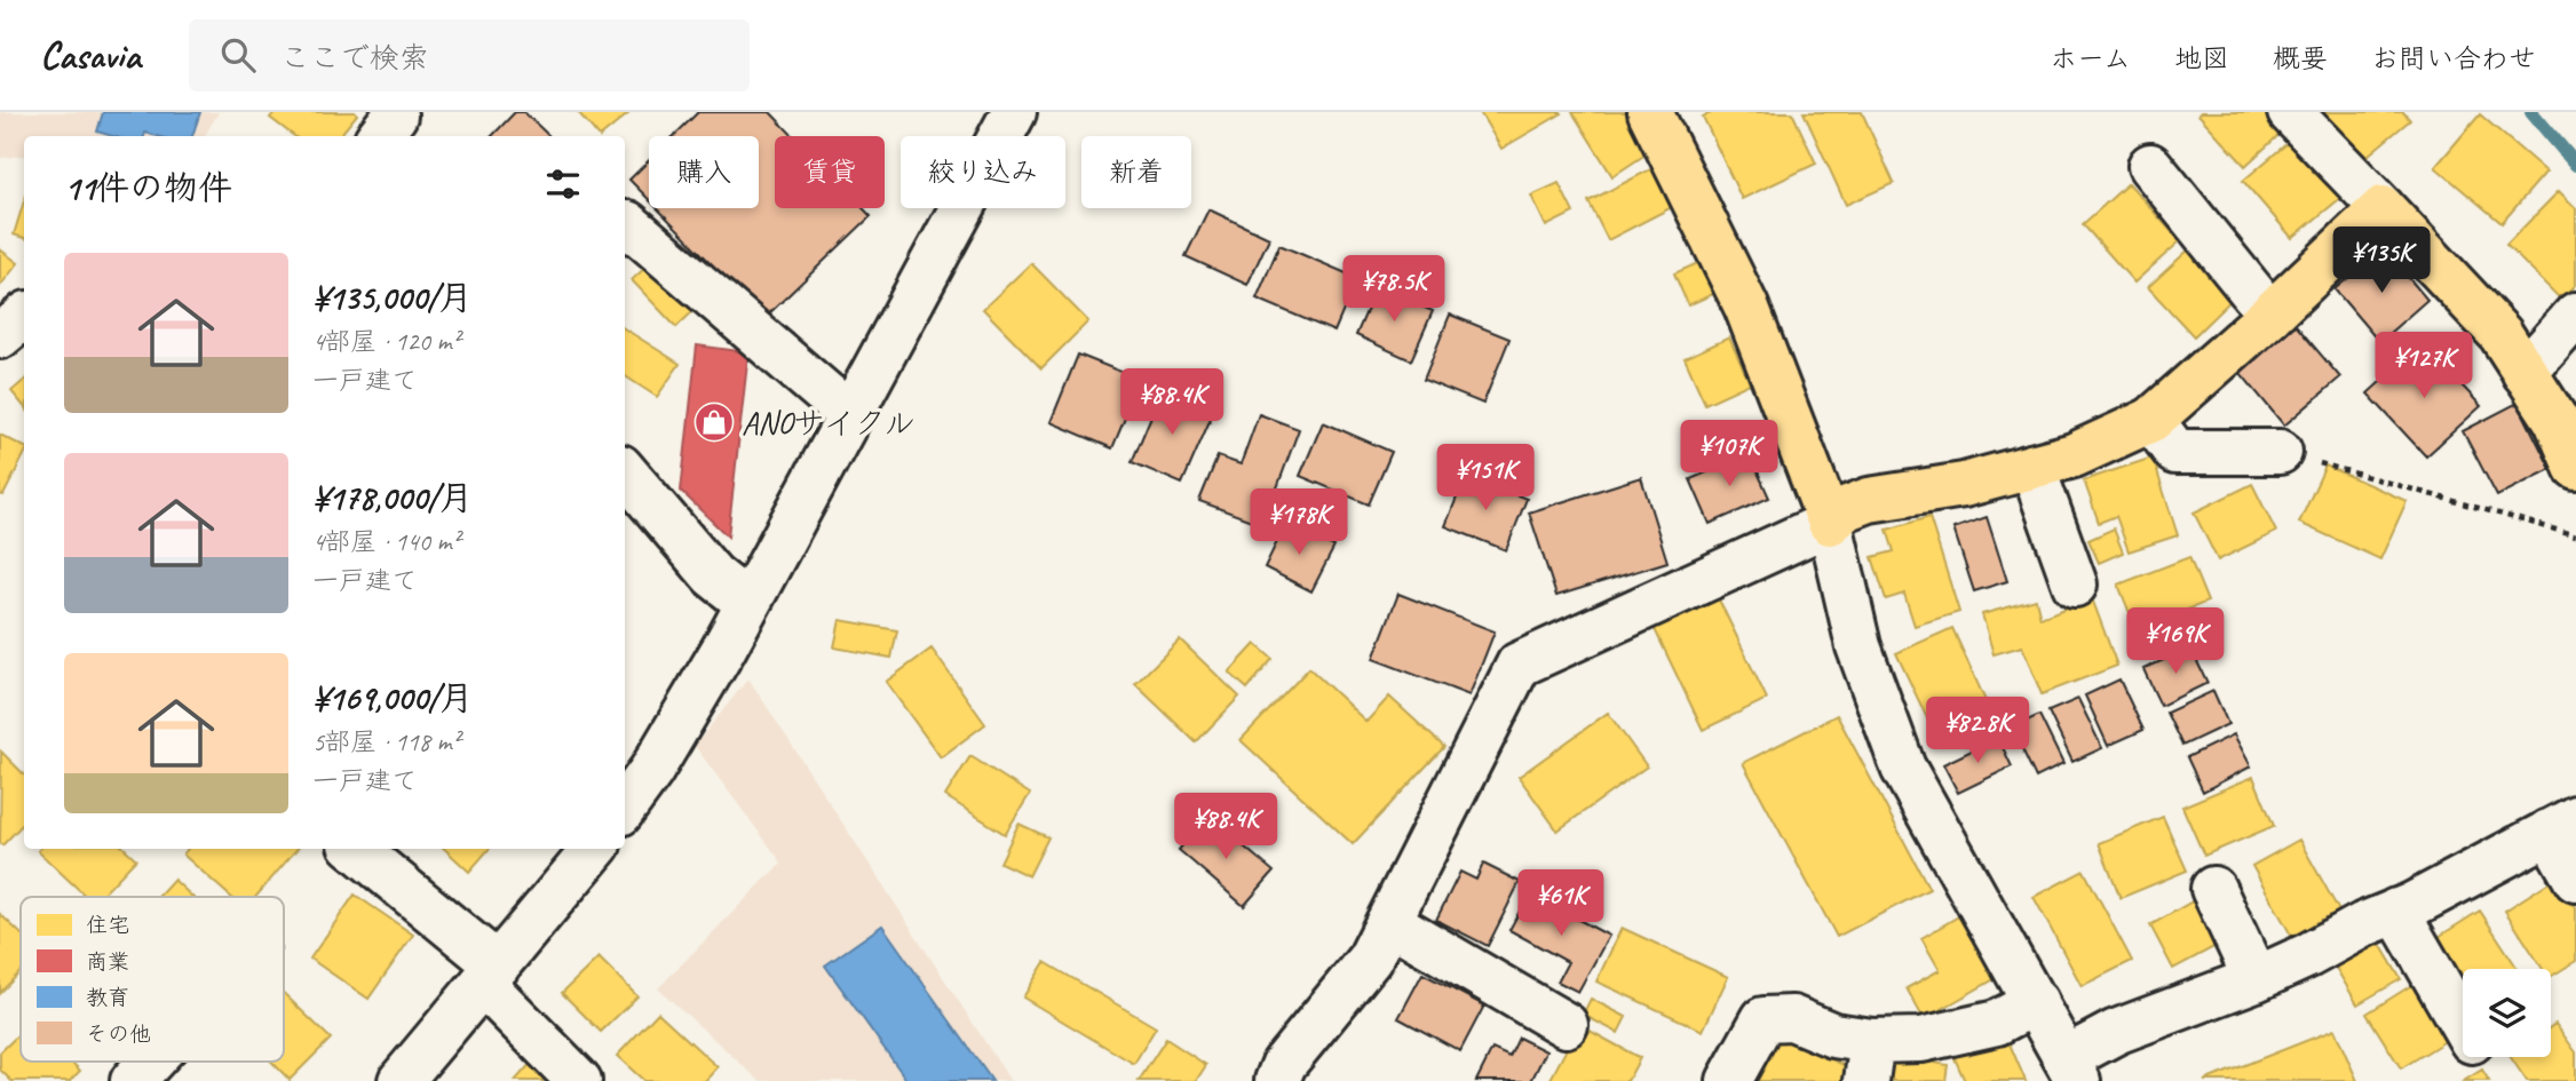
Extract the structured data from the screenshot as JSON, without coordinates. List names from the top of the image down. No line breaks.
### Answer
{"places":{"shop":["ANOサイクル"]},"legend":["住宅","商業","教育","その他"],"page":{"header":"Casavia","search":"ここで検索","nav":["ホーム","地図","概要","お問い合わせ"],"chip":["購入","賃貸","絞り込み","新着"],"heading":"11件の物件","price":["¥135K","¥78.5K","¥127K","¥88.4K","¥107K","¥151K","¥178K","¥169K","¥82.8K","¥88.4K","¥61K"],"list":[{"name":"¥135,000/月","note":"4部屋 · 120 m² · 一戸建て"},{"name":"¥178,000/月","note":"4部屋 · 140 m² · 一戸建て"},{"name":"¥169,000/月","note":"5部屋 · 118 m² · 一戸建て"}]}}
